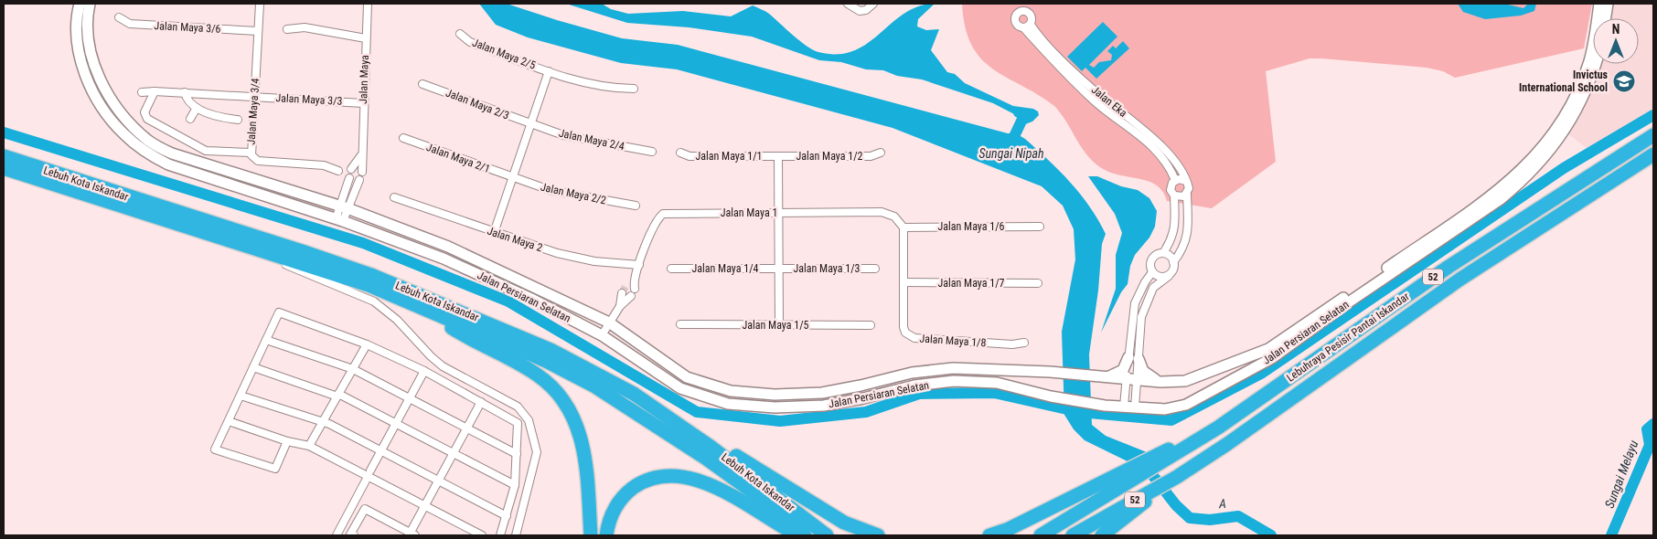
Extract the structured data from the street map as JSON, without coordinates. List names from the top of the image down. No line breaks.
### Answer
{"streets":{"highway":["Lebuh Kota Iskandar","52","Lebuhraya Pesisir Pantai Iskandar"],"street":["Jalan Maya 3/6","Jalan Maya 2/5","Jalan Maya","Jalan Maya 3/3","Jalan Eka","Jalan Maya 2/3","Jalan Maya 3/4","Jalan Maya 2/4","Jalan Maya 1/1","Jalan Maya 1/2","Jalan Maya 2/1","Jalan Maya 2/2","Jalan Maya 1","Jalan Maya 1/6","Jalan Maya 2","Jalan Maya 1/4","Jalan Maya 1/3","Jalan Maya 1/7","Jalan Persiaran Selatan","Jalan Maya 1/5","Jalan Maya 1/8"]},"crossings":[["Jalan Maya 3/6","Jalan Maya 3/4"],["Jalan Maya","Jalan Maya 3/3"],["Jalan Maya 3/3","Jalan Maya 3/4"],["Jalan Eka","Jalan Persiaran Selatan"],["Jalan Maya 2/3","Jalan Maya 2/4"],["Jalan Maya 1/1","Jalan Maya 1/2"],["Jalan Maya 2/1","Jalan Maya 2/2"],["Jalan Maya 1","Jalan Maya 1/6"],["Jalan Maya 1","Jalan Maya 2"],["Jalan Maya 1","Jalan Maya 1/8"],["Jalan Maya 1/6","Jalan Maya 1/8"],["Jalan Maya 1/4","Jalan Maya 1/3"],["Jalan Maya 1/7","Jalan Maya 1/8"]],"water":["Sungai Nipah","Sungai Melayu","A"],"places":{"school or university":["Invictus International School"]},"north":"top"}
